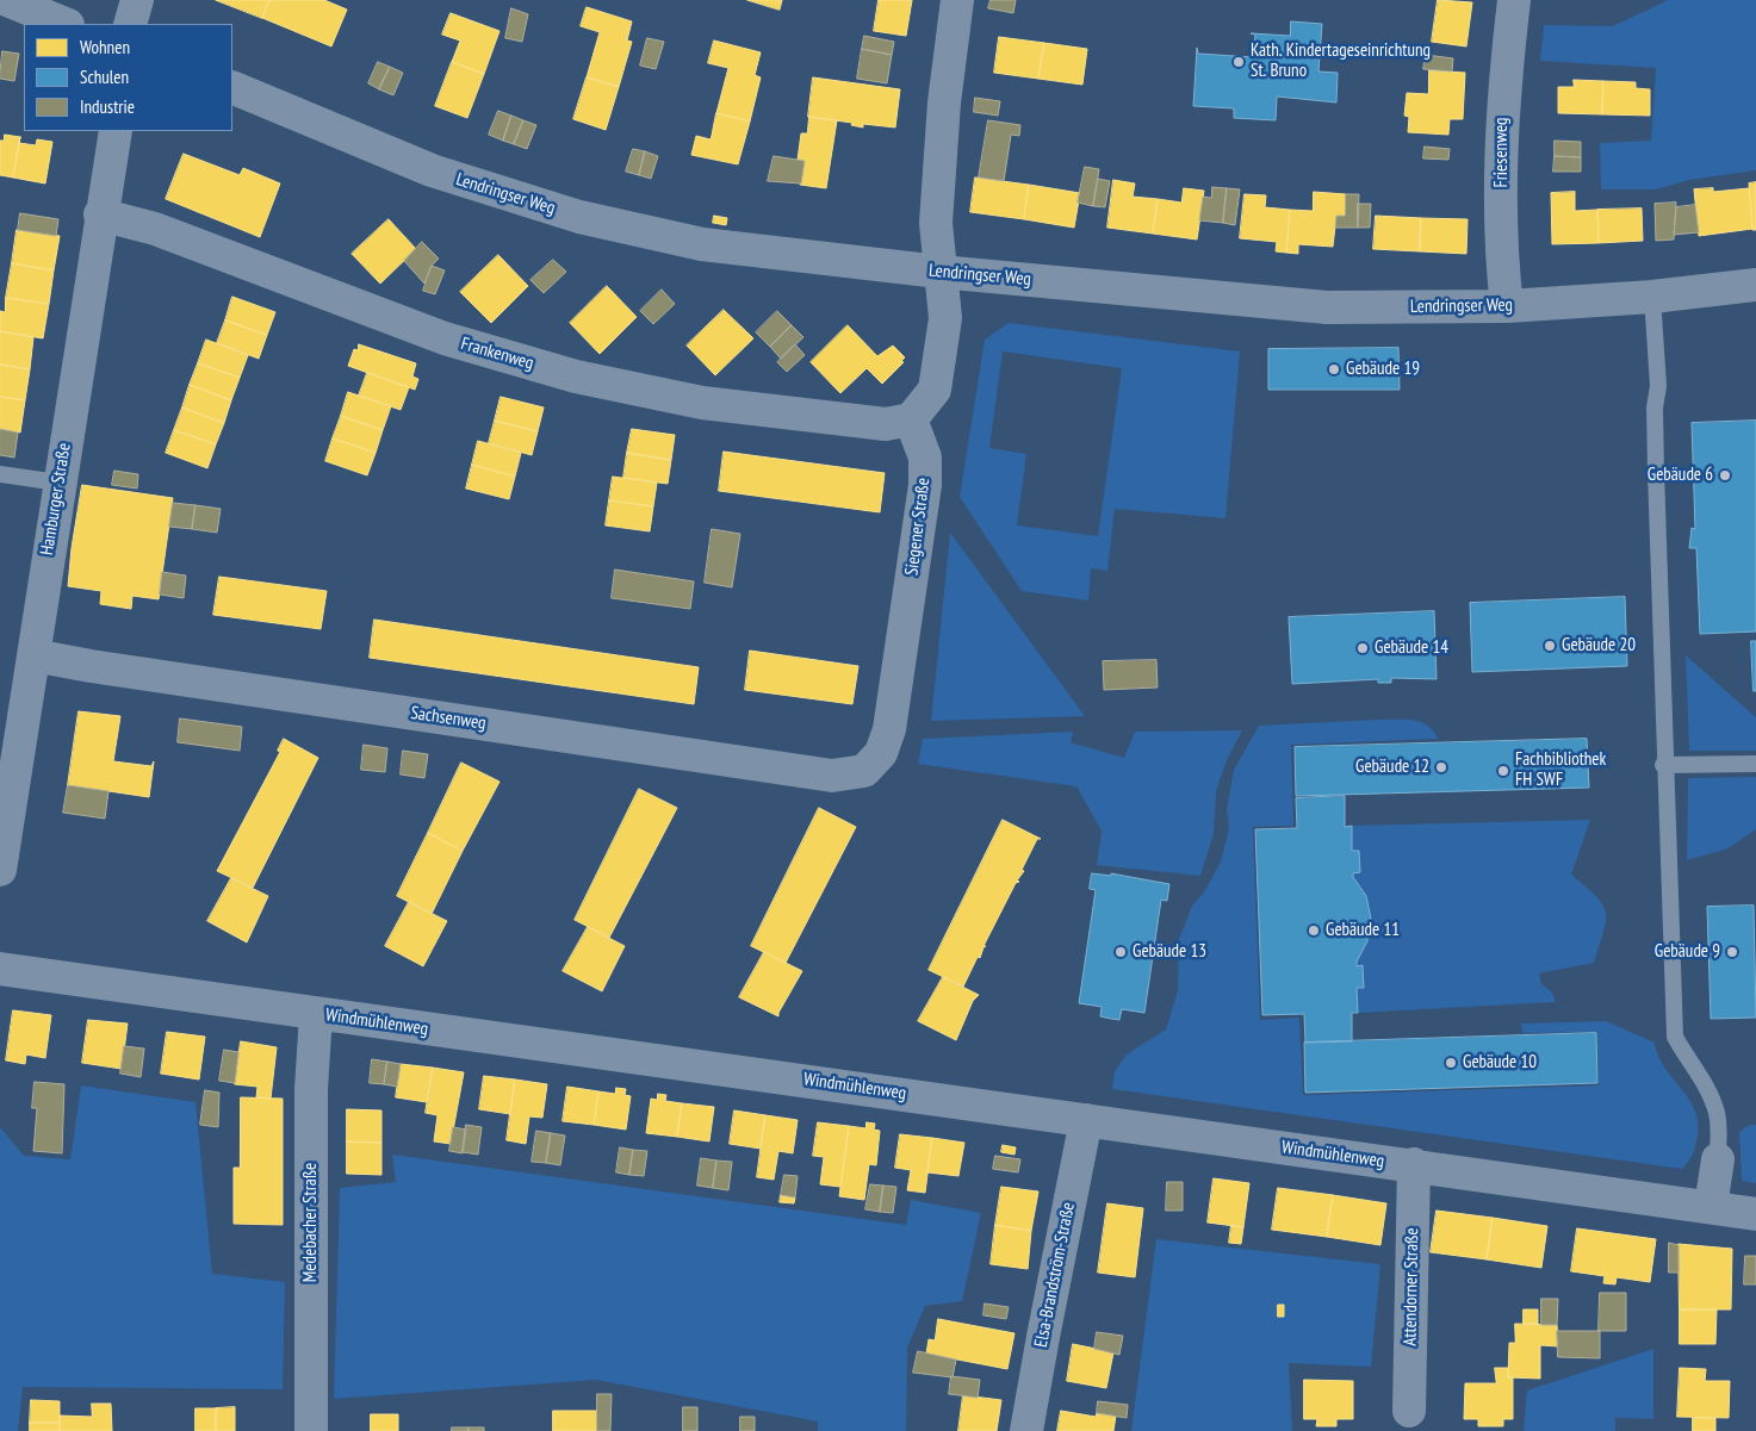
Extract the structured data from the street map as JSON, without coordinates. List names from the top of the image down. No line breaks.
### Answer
{"streets":{"street":["Friesenweg","Lendringser Weg","Frankenweg","Hamburger Straße","Siegener Straße","Sachsenweg","Windmühlenweg","Medebacher Straße","Elsa-Brandström-Straße","Attendorner Straße"]},"crossings":[["Friesenweg","Lendringser Weg"],["Frankenweg","Hamburger Straße"],["Frankenweg","Siegener Straße"],["Hamburger Straße","Sachsenweg"],["Siegener Straße","Sachsenweg"],["Windmühlenweg","Medebacher Straße"],["Windmühlenweg","Elsa-Brandström-Straße"],["Windmühlenweg","Attendorner Straße"]],"places":["Kath. Kindertageseinrichtung St. Bruno","Gebäude 19","Gebäude 6","Gebäude 20","Gebäude 14","Gebäude 12","Fachbibliothek FH SWF","Gebäude 11","Gebäude 13","Gebäude 9","Gebäude 10"],"legend":["Wohnen","Schulen","Industrie"]}
